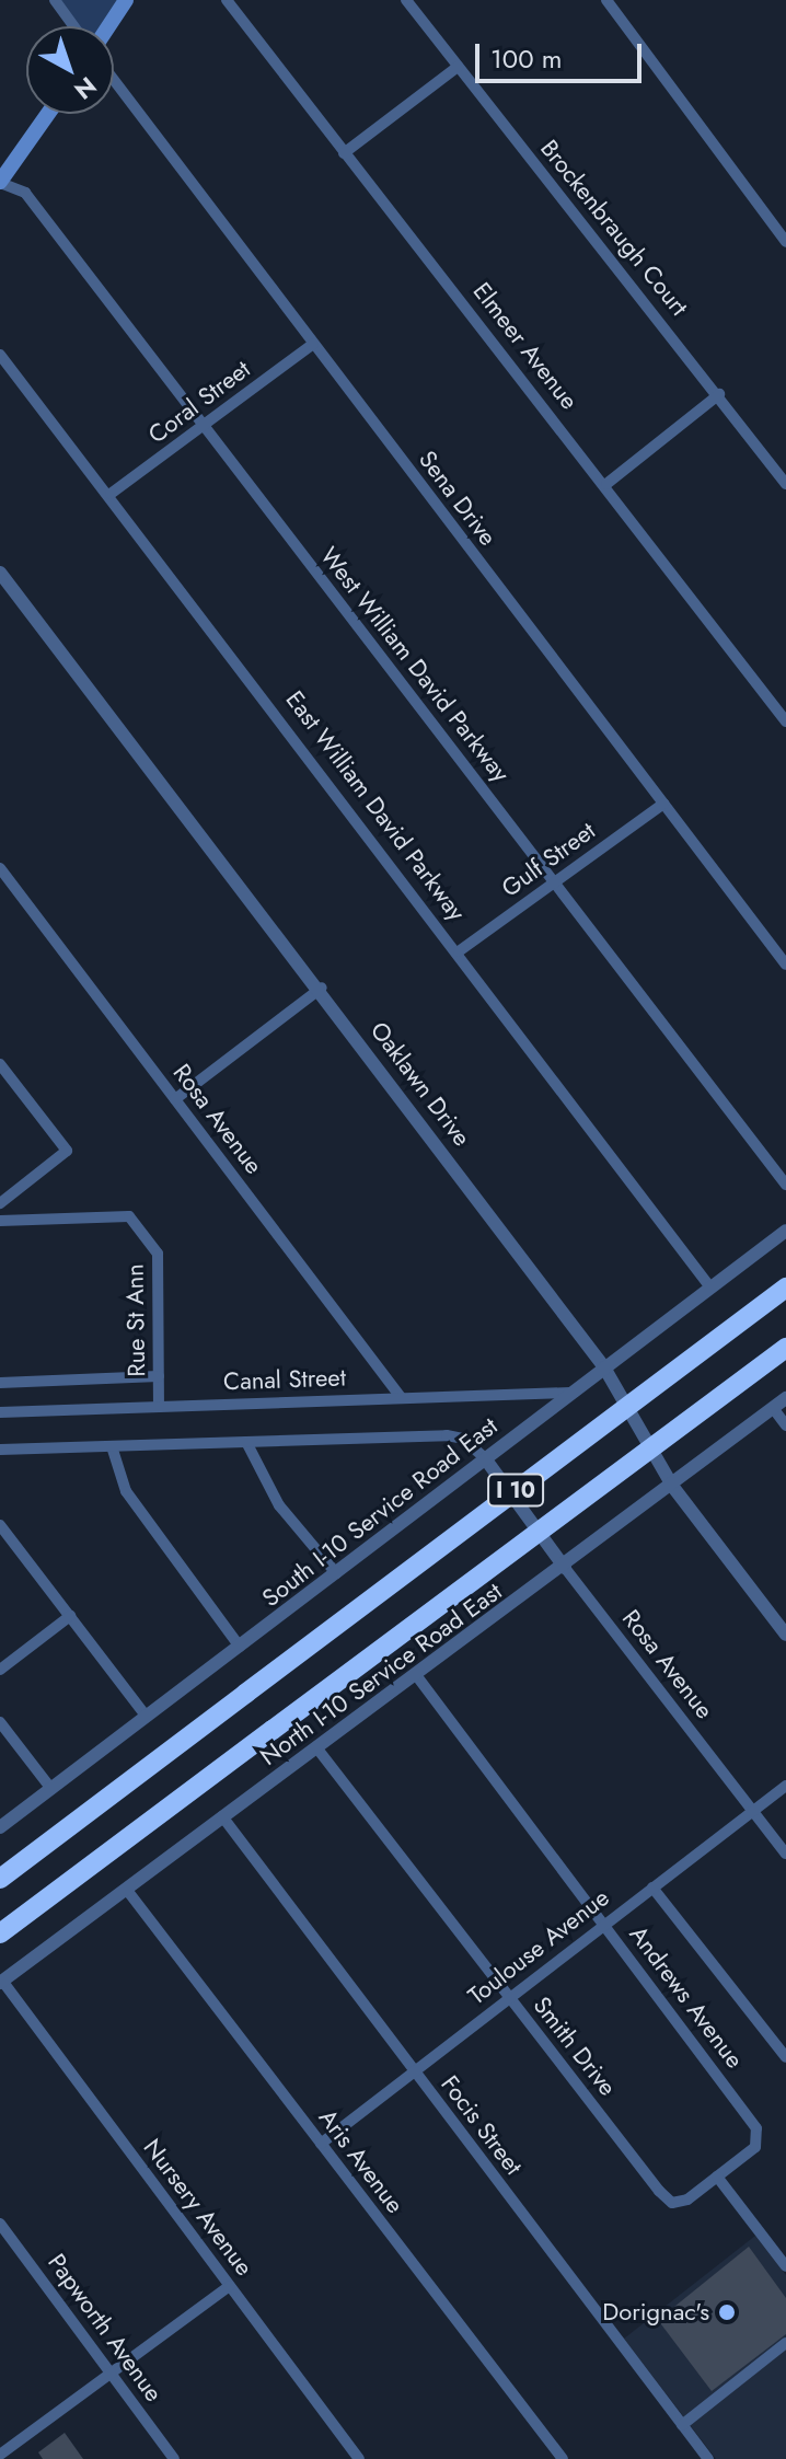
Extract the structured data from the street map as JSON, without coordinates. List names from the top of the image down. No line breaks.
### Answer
{"streets":{"highway":["I 10"],"street":["Brockenbraugh Court","Elmeer Avenue","Coral Street","Sena Drive","West William David Parkway","East William David Parkway","Gulf Street","Oaklawn Drive","Rosa Avenue","Rue St Ann","Canal Street","South I-10 Service Road East","North I-10 Service Road East","Toulouse Avenue","Andrews Avenue","Smith Drive","Focis Street","Aris Avenue","Nursery Avenue","Papworth Avenue"]},"crossings":[["Coral Street","Sena Drive"],["Coral Street","West William David Parkway"],["Coral Street","East William David Parkway"],["Sena Drive","Gulf Street"],["West William David Parkway","Gulf Street"],["East William David Parkway","Gulf Street"],["East William David Parkway","South I-10 Service Road East"],["Oaklawn Drive","South I-10 Service Road East"],["Oaklawn Drive","North I-10 Service Road East"],["Rosa Avenue","Canal Street"],["Rosa Avenue","South I-10 Service Road East"],["Rosa Avenue","North I-10 Service Road East"],["Rosa Avenue","Toulouse Avenue"],["Rue St Ann","Canal Street"],["Canal Street","South I-10 Service Road East"],["North I-10 Service Road East","Andrews Avenue"],["North I-10 Service Road East","Smith Drive"],["North I-10 Service Road East","Focis Street"],["North I-10 Service Road East","Aris Avenue"],["North I-10 Service Road East","Nursery Avenue"],["Toulouse Avenue","Andrews Avenue"],["Toulouse Avenue","Smith Drive"],["Toulouse Avenue","Focis Street"],["Toulouse Avenue","Aris Avenue"],["Andrews Avenue","Smith Drive"]],"places":["Dorignac's"],"scale_bar":"100 m","north":"bottom right"}
